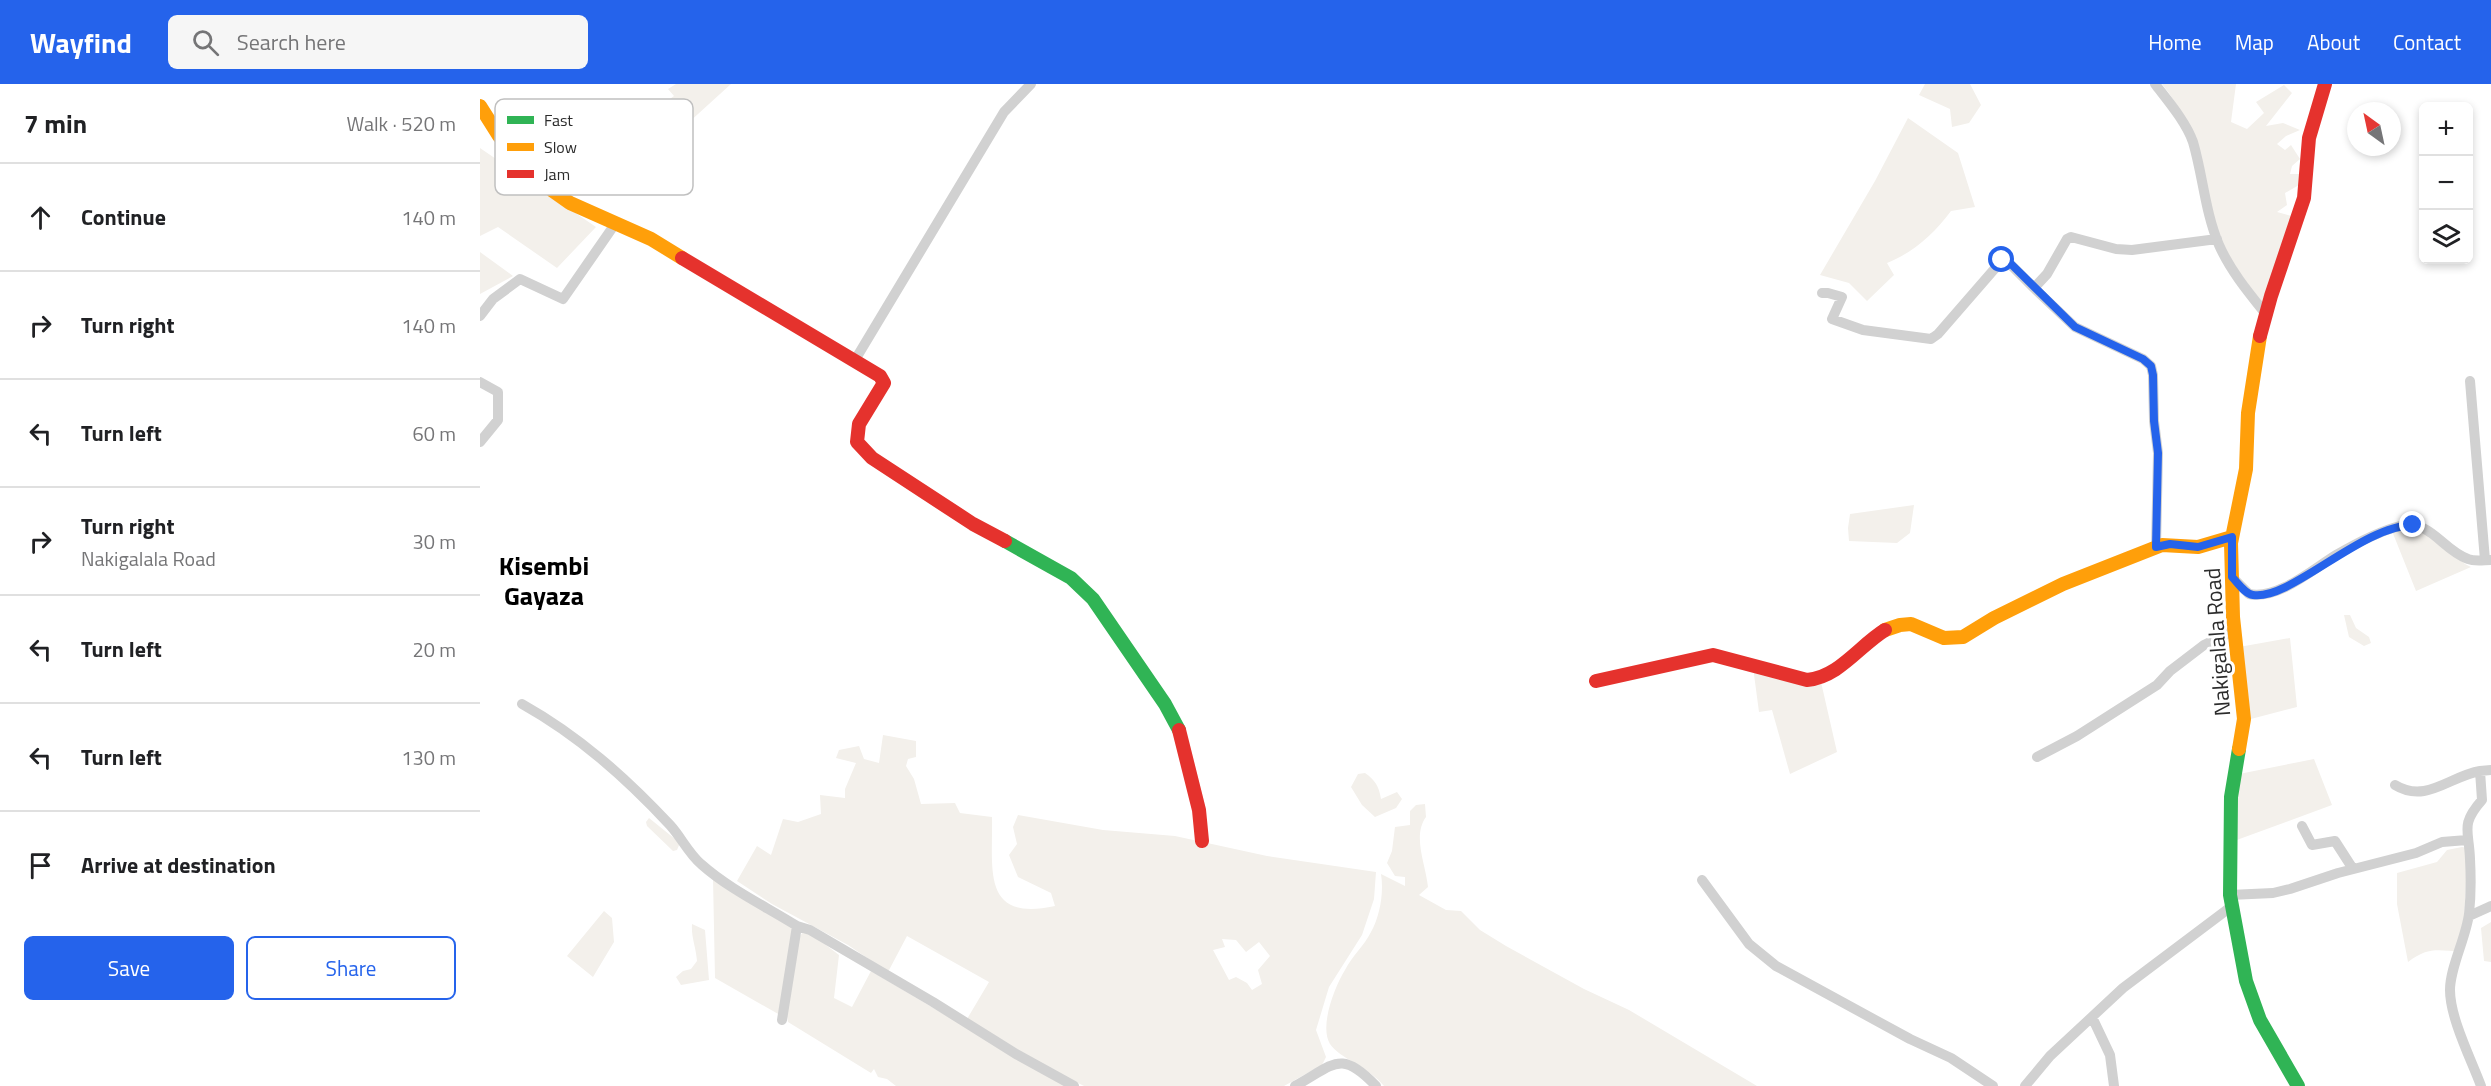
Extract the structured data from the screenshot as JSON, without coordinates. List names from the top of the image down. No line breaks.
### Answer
{"streets":{"street":["Nakigalala Road"]},"districts":["Kisembi Gayaza"],"legend":["Fast","Slow","Jam"],"north":"top left","page":{"header":"Wayfind","search":"Search here","nav":["Home","Map","About","Contact"],"heading":["7 min","Walk · 520 m"],"map_buttons":["+","−"],"list":[["Continue","140 m"],["Turn right","140 m"],["Turn left","60 m"],["Turn right","Nakigalala Road","30 m"],["Turn left","20 m"],["Turn left","130 m"],"Arrive at destination"],"buttons":["Save","Share"]}}
